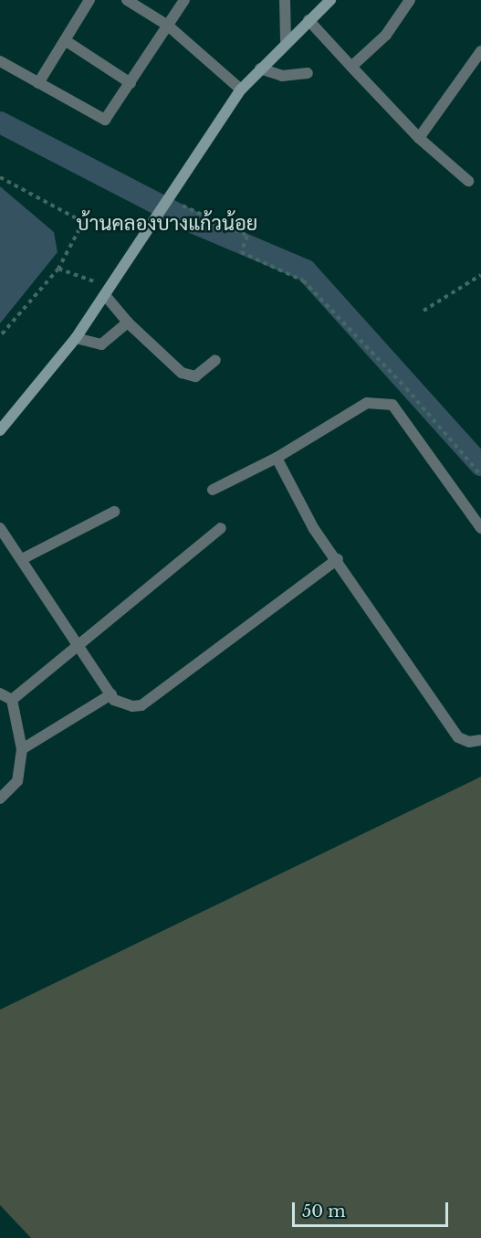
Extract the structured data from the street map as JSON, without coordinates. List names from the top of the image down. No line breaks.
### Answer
{"districts":["บ้านคลองบางแก้วน้อย"],"scale_bar":"50 m"}
